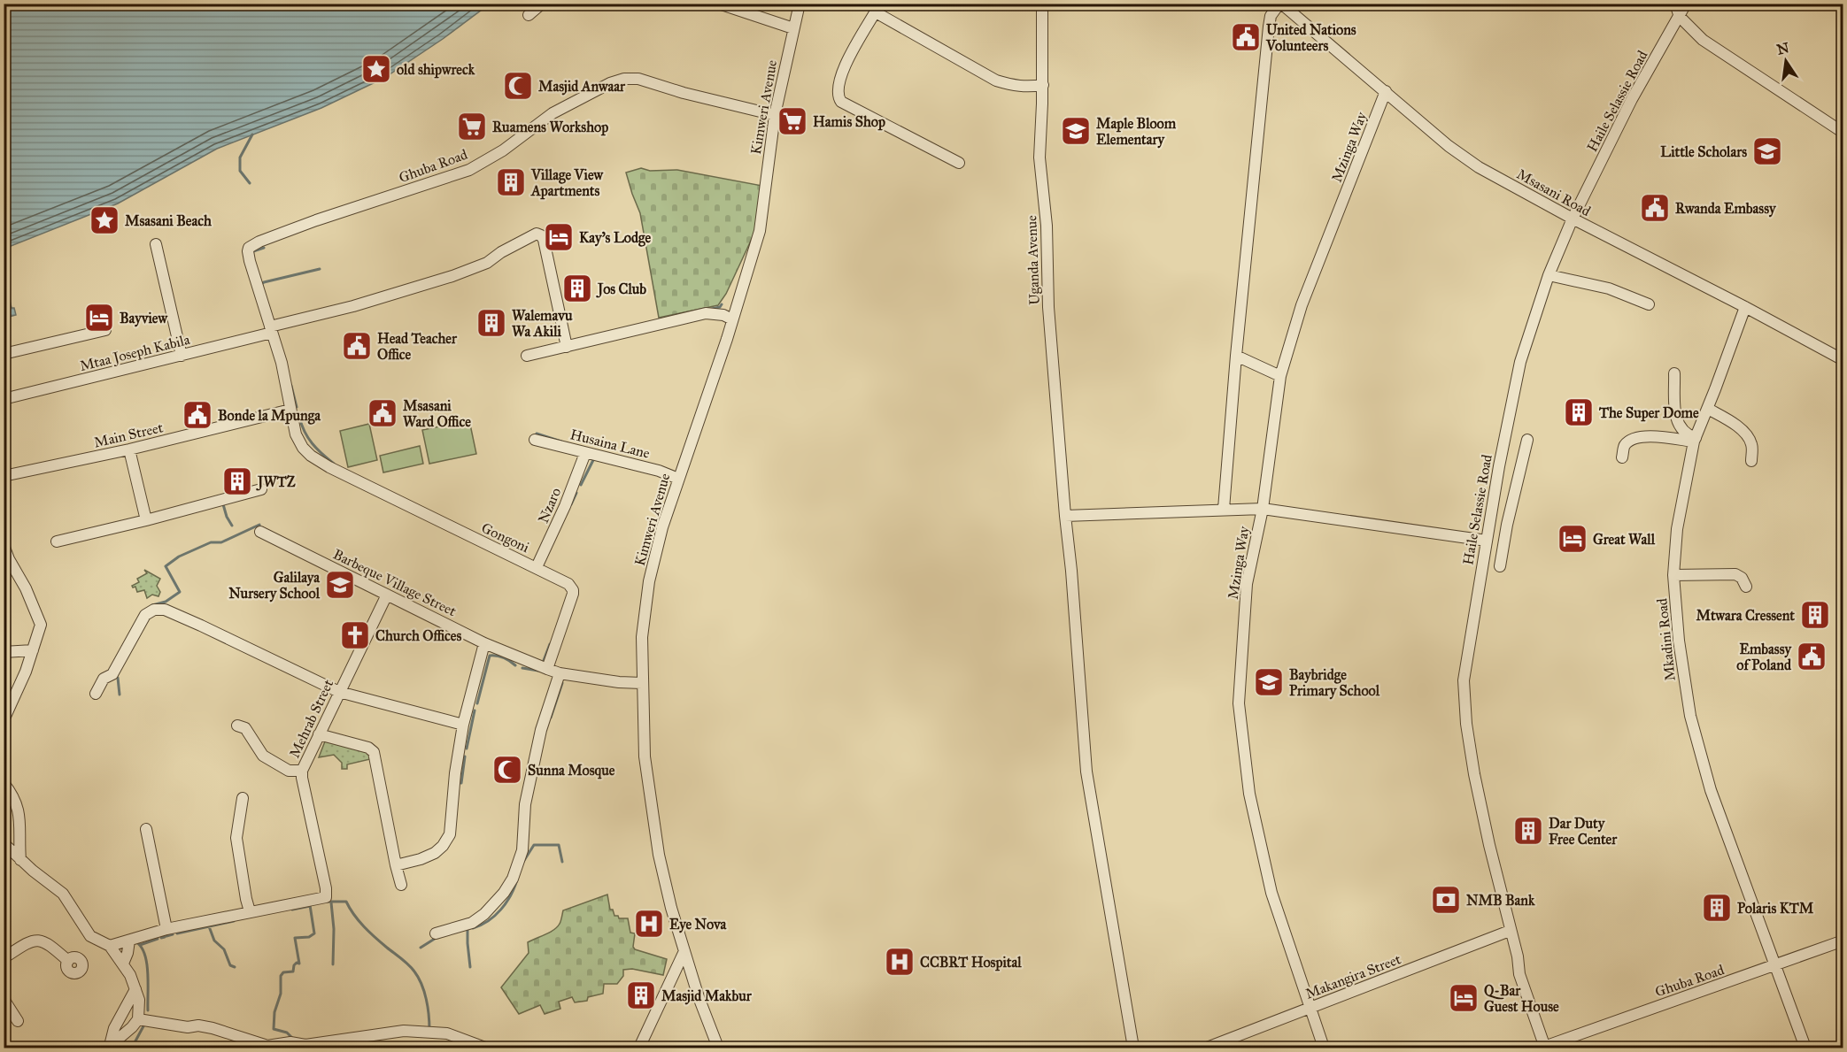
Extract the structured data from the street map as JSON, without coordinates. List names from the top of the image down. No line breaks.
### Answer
{"streets":{"street":["Haile Selassie Road","Kimweri Avenue","Mzinga Way","Ghuba Road","Msasani Road","Uganda Avenue","Mtaa Joseph Kabila","Main Street","Husaina Lane","Nzaro","Gongoni","Barbeque Village Street","Mkadini Road","Mehrab Street","Makangira Street"]},"crossings":[["Haile Selassie Road","Ghuba Road"],["Haile Selassie Road","Msasani Road"],["Haile Selassie Road","Makangira Street"],["Kimweri Avenue","Ghuba Road"],["Kimweri Avenue","Husaina Lane"],["Mzinga Way","Msasani Road"],["Mzinga Way","Makangira Street"],["Ghuba Road","Mtaa Joseph Kabila"],["Ghuba Road","Main Street"],["Ghuba Road","Gongoni"],["Ghuba Road","Mkadini Road"],["Msasani Road","Mkadini Road"],["Main Street","Gongoni"],["Husaina Lane","Nzaro"],["Nzaro","Gongoni"],["Gongoni","Barbeque Village Street"],["Barbeque Village Street","Mehrab Street"]],"places":{"public building":["United Nations Volunteers","Rwanda Embassy","Head Teacher Office","Msasani Ward Office","Bonde la Mpunga","Embassy of Poland"],"place":["old shipwreck","Msasani Beach"],"mosque":["Masjid Anwaar","Sunna Mosque"],"supermarket":["Hamis Shop","Ruamens Workshop"],"school or university":["Maple Bloom Elementary","Little Scholars","Galilaya Nursery School","Baybridge Primary School"],"building":["Village View Apartments","Jos Club","Walemavu Wa Akili","The Super Dome","JWTZ","Mtwara Cressent","Dar Duty Free Center","Polaris KTM","Masjid Makbur"],"hotel":["Kay's Lodge","Bayview","Great Wall","Q-Bar Guest House"],"church":["Church Offices"],"bank":["NMB Bank"],"hospital":["Eye Nova","CCBRT Hospital"]},"north":"top"}
